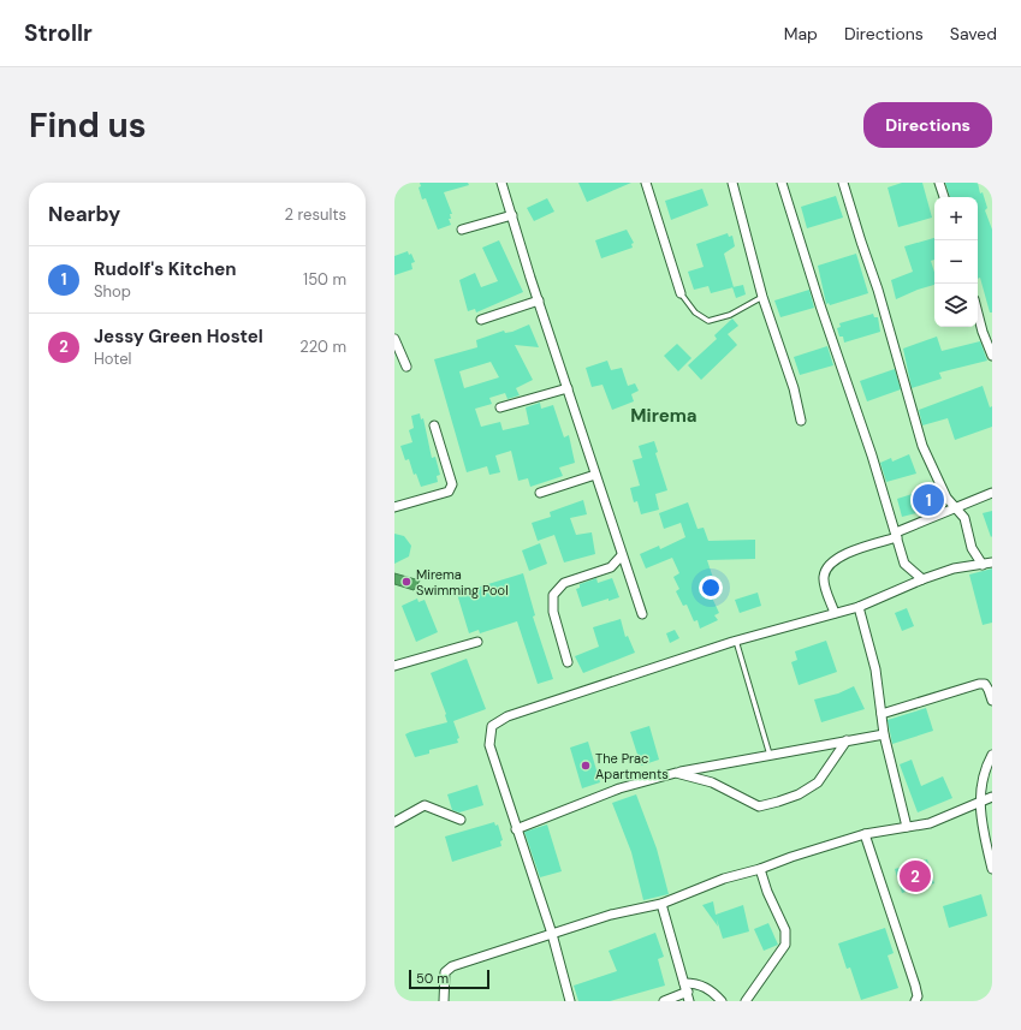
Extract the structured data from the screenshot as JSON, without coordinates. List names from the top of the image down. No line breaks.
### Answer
{"districts":["Mirema"],"places":["Mirema Swimming Pool","The Prac Apartments"],"scale_bar":"50 m","page":{"header":"Strollr","nav":["Map","Directions","Saved"],"buttons":"Directions","title":"Find us","heading":["Nearby","2 results"],"map_buttons":["+","−"],"list":[{"mark":"1","name":"Rudolf's Kitchen","note":"Shop","value":"150 m"},{"mark":"2","name":"Jessy Green Hostel","note":"Hotel","value":"220 m"}],"pins":["1","2"],"scale":"50 m"}}
